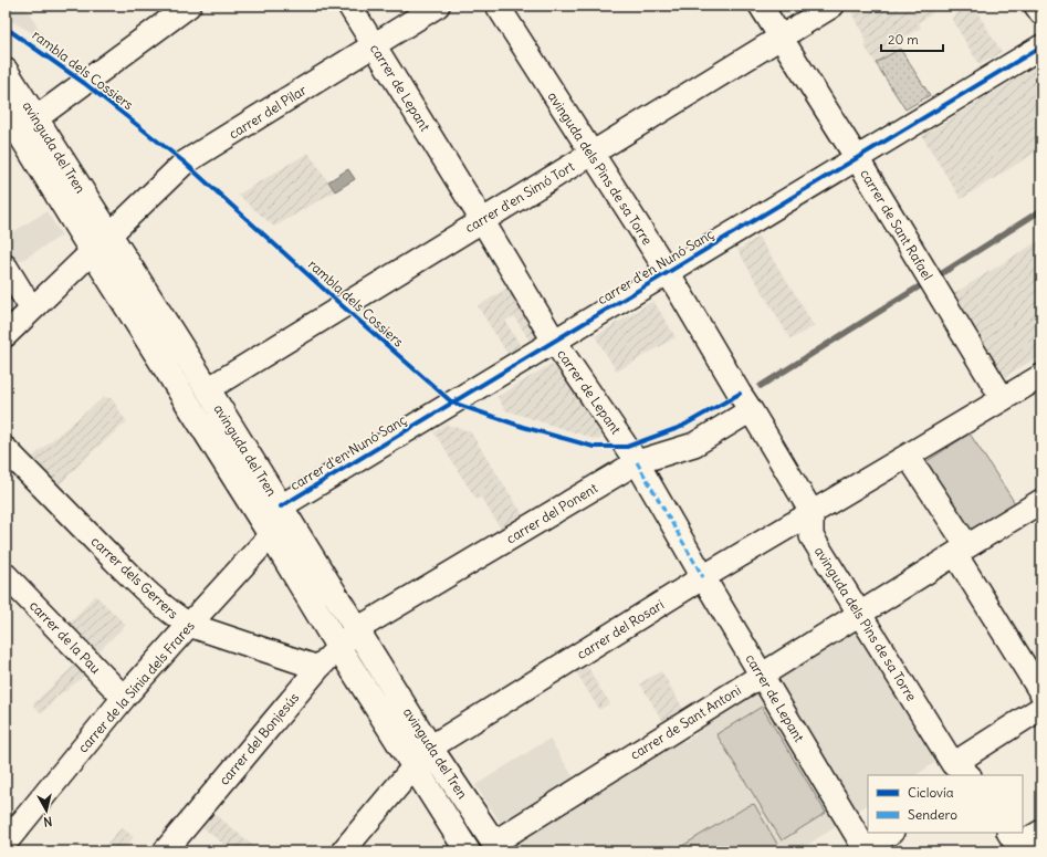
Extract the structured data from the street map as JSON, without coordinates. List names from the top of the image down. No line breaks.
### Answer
{"streets":{"main road":["avinguda del Tren"],"street":["carrer de Lepant","carrer del Pilar","avinguda dels Pins de sa Torre","carrer d'en Simó Tort","carrer de Sant Rafael","carrer d'en Nunó Sanç","carrer del Ponent","carrer dels Gerrers","carrer del Rosari","carrer de la Pau","carrer de la Sínia dels Frares","carrer de Sant Antoni","carrer del Bonjesús"],"cycle path":["rambla dels Cossiers"]},"crossings":[["carrer de Lepant","carrer del Pilar"],["carrer de Lepant","carrer d'en Simó Tort"],["carrer de Lepant","carrer d'en Nunó Sanç"],["carrer de Lepant","carrer del Ponent"],["carrer de Lepant","carrer del Rosari"],["carrer de Lepant","carrer de Sant Antoni"],["carrer del Pilar","avinguda del Tren"],["avinguda del Tren","carrer d'en Simó Tort"],["avinguda del Tren","carrer d'en Nunó Sanç"],["avinguda del Tren","carrer del Ponent"],["avinguda del Tren","carrer del Rosari"],["avinguda del Tren","carrer de la Sínia dels Frares"],["avinguda del Tren","carrer de Sant Antoni"],["avinguda del Tren","carrer del Bonjesús"],["avinguda dels Pins de sa Torre","carrer d'en Simó Tort"],["avinguda dels Pins de sa Torre","carrer d'en Nunó Sanç"],["avinguda dels Pins de sa Torre","carrer del Ponent"],["avinguda dels Pins de sa Torre","carrer del Rosari"],["avinguda dels Pins de sa Torre","carrer de Sant Antoni"],["carrer d'en Simó Tort","carrer de Sant Rafael"],["carrer de Sant Rafael","carrer d'en Nunó Sanç"],["carrer de Sant Rafael","carrer del Rosari"],["carrer del Ponent","carrer del Bonjesús"],["carrer dels Gerrers","carrer de la Sínia dels Frares"],["carrer dels Gerrers","carrer del Bonjesús"],["carrer de la Pau","carrer de la Sínia dels Frares"]],"legend":["Ciclovía","Sendero"],"scale_bar":"20 m","north":"bottom"}
